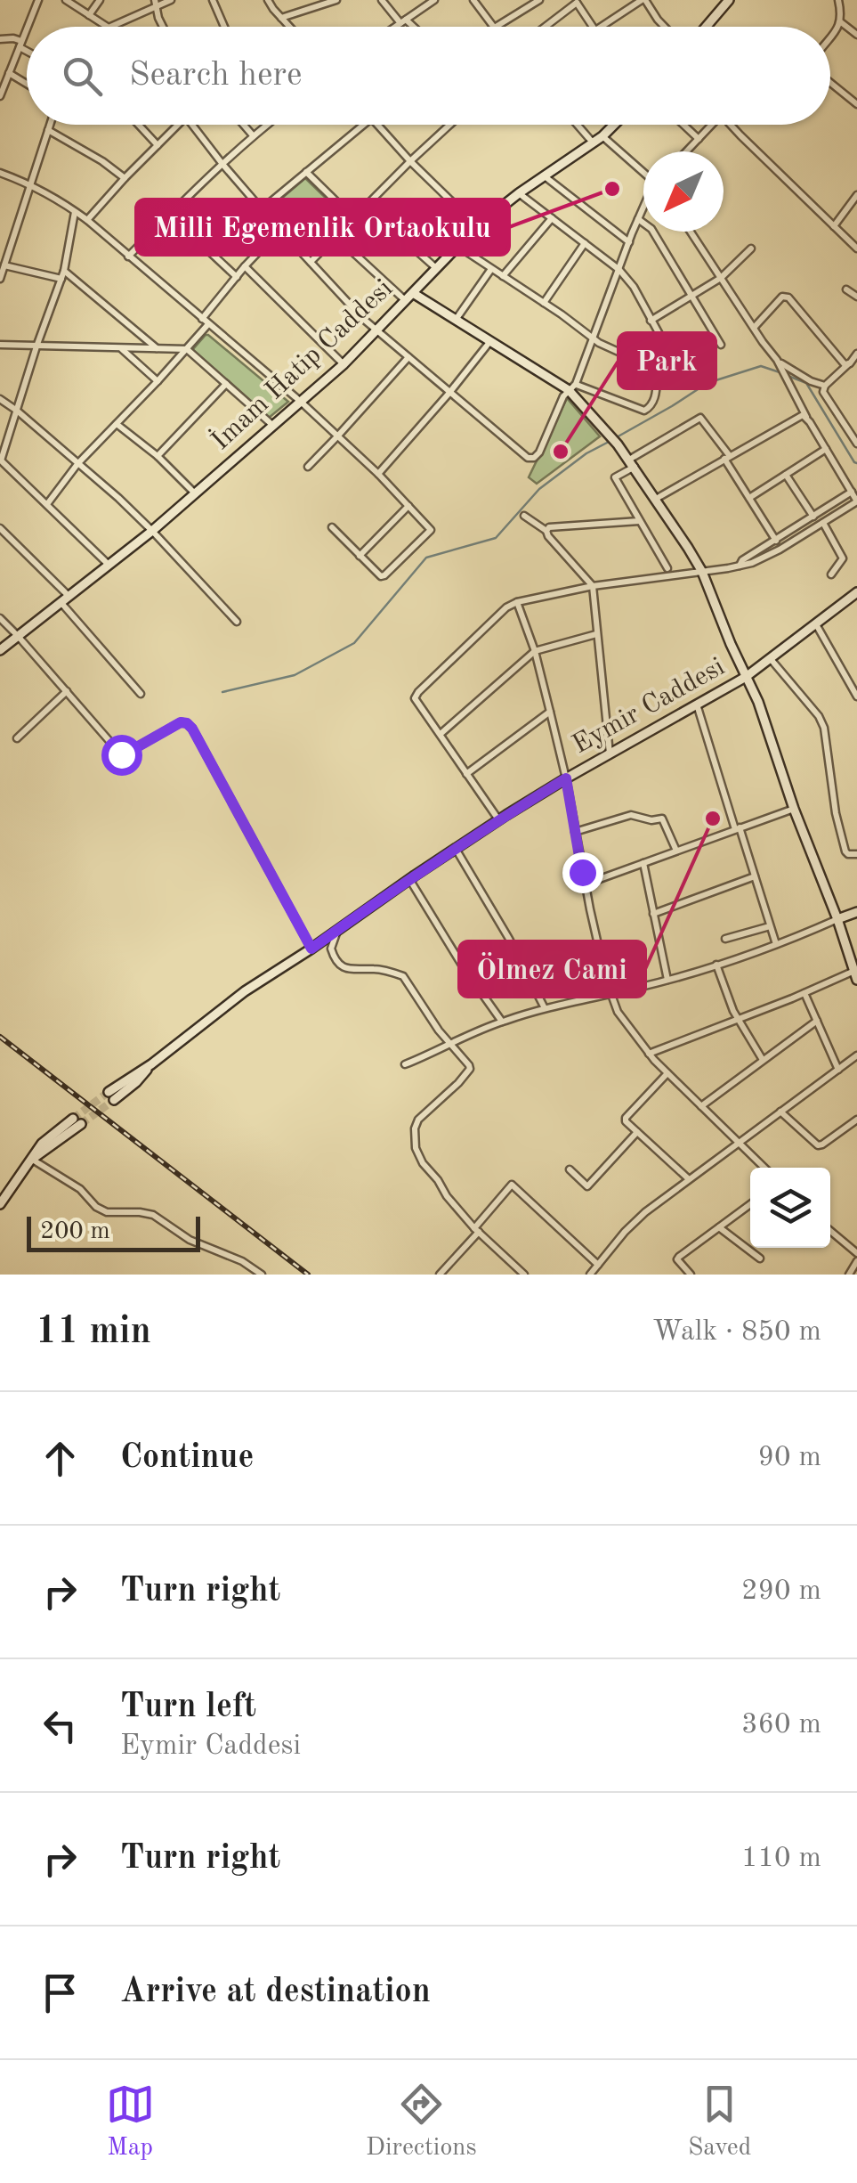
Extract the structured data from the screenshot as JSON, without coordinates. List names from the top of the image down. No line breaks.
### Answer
{"streets":{"street":["İmam Hatip Caddesi","Eymir Caddesi"]},"places":["Milli Egemenlik Ortaokulu","Park","Ölmez Cami"],"scale_bar":"200 m","north":"bottom left","page":{"search":"Search here","scale":"200 m","heading":["11 min","Walk · 850 m"],"list":[["Continue","90 m"],["Turn right","290 m"],["Turn left","Eymir Caddesi","360 m"],["Turn right","110 m"],"Arrive at destination"],"nav":["Map","Directions","Saved"]}}
